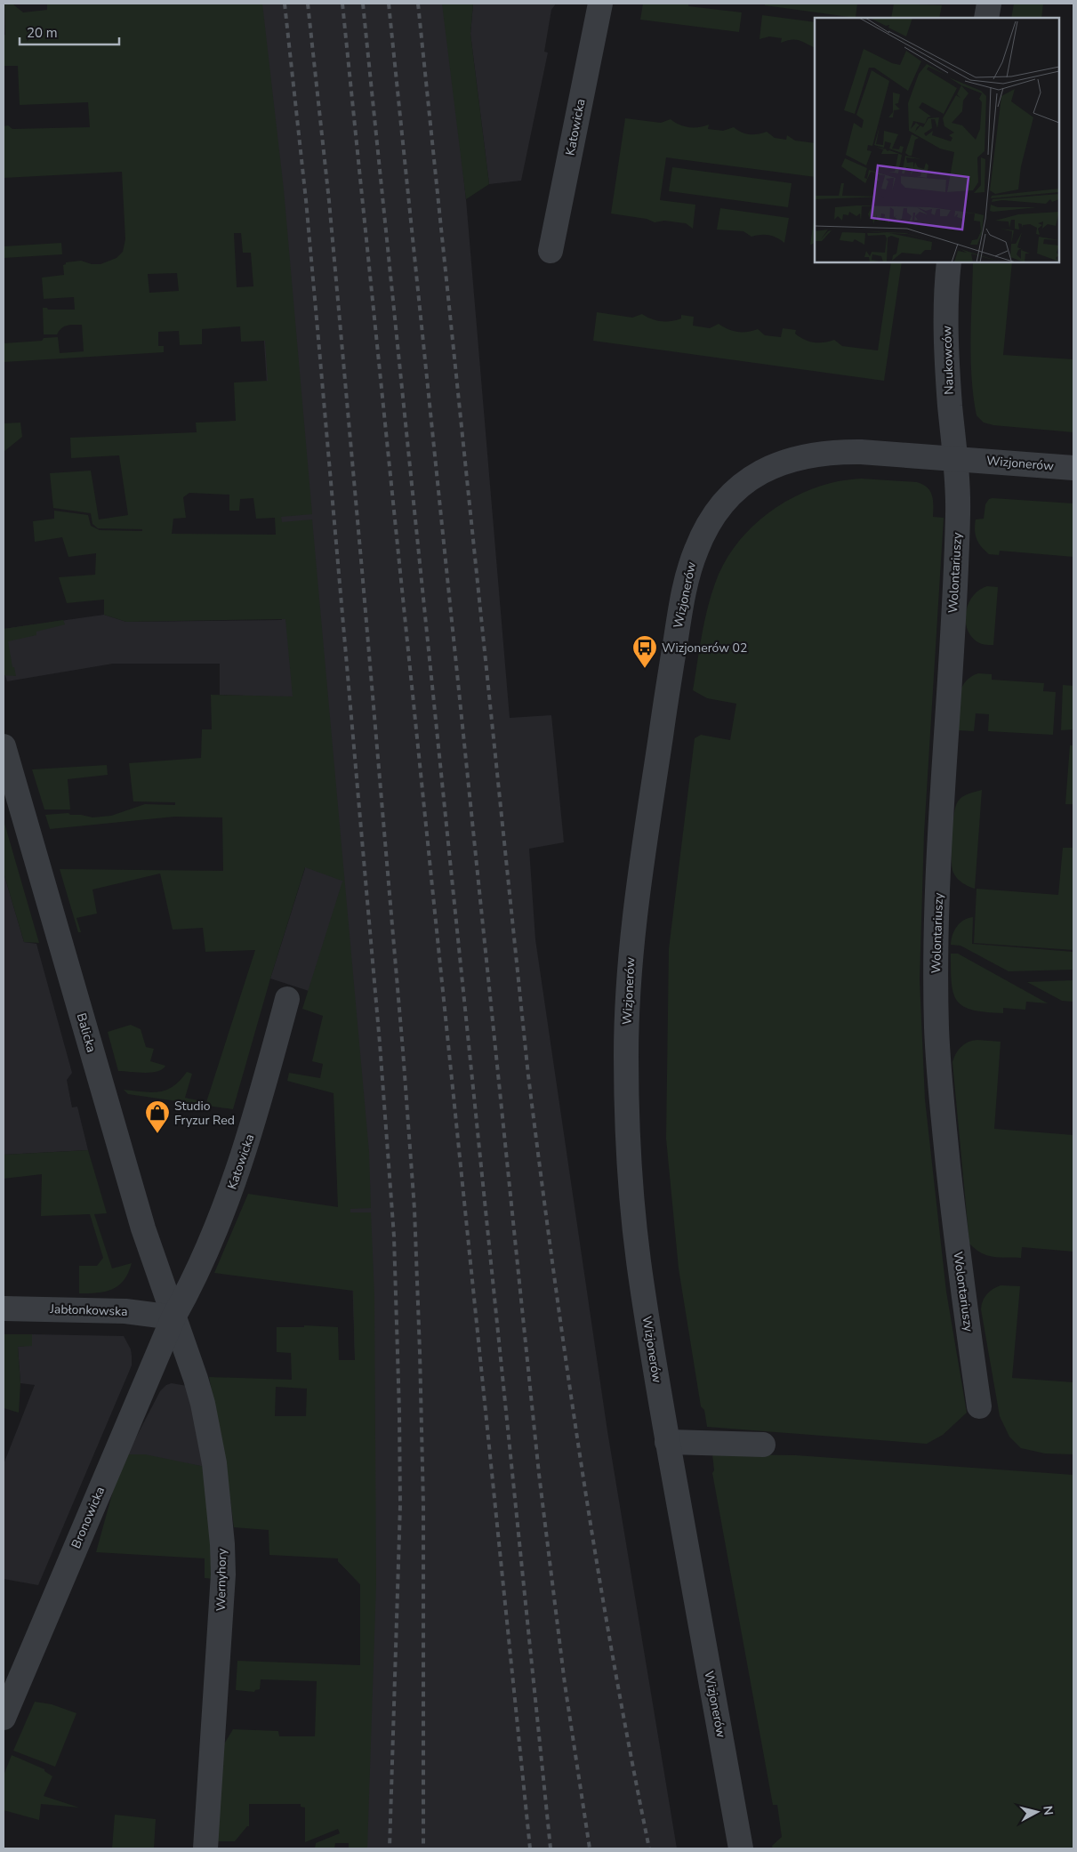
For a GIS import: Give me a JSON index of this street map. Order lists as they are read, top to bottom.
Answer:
{
  "streets": {
    "street": [
      "Katowicka",
      "Naukowców",
      "Wizjonerów",
      "Wolontariuszy",
      "Balicka",
      "Jabłonkowska",
      "Bronowicka",
      "Wernyhory"
    ]
  },
  "crossings": [
    ["Katowicka", "Balicka"],
    ["Katowicka", "Jabłonkowska"],
    ["Katowicka", "Bronowicka"],
    ["Katowicka", "Wernyhory"],
    ["Naukowców", "Wizjonerów"],
    ["Naukowców", "Wolontariuszy"],
    ["Wizjonerów", "Wolontariuszy"],
    ["Balicka", "Jabłonkowska"],
    ["Balicka", "Bronowicka"],
    ["Balicka", "Wernyhory"],
    ["Jabłonkowska", "Bronowicka"],
    ["Jabłonkowska", "Wernyhory"],
    ["Bronowicka", "Wernyhory"]
  ],
  "places": {
    "bus stop": ["Wizjonerów 02"],
    "shop": ["Studio Fryzur Red"]
  },
  "scale_bar": "20 m",
  "north": "right"
}
